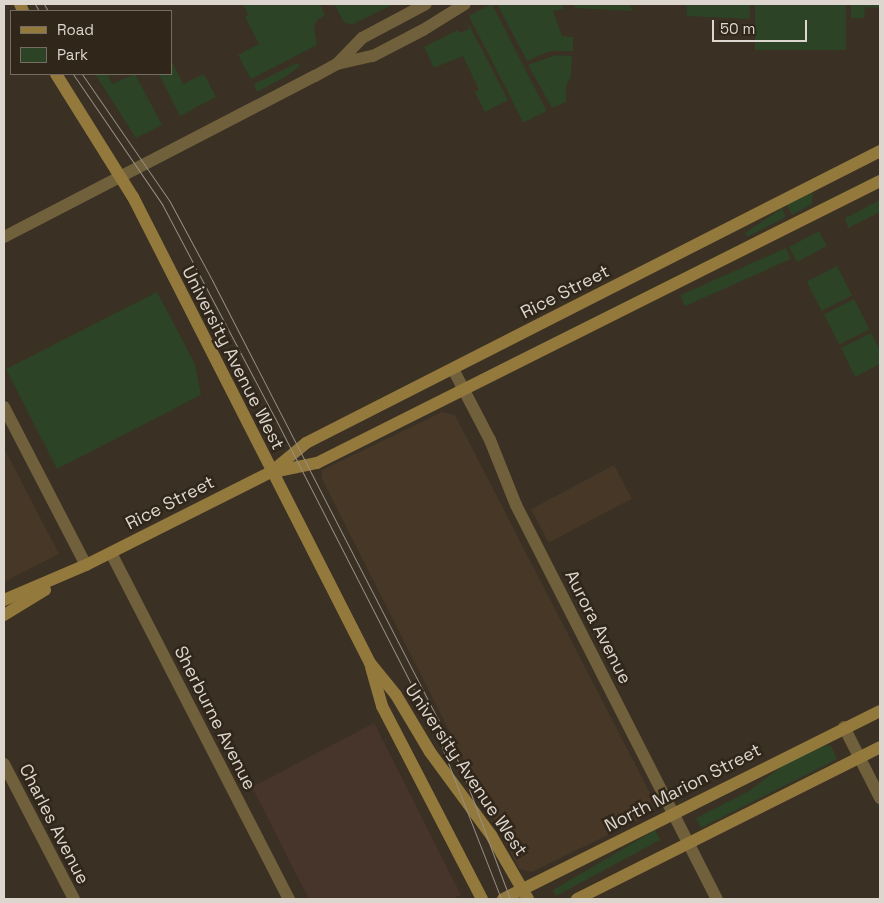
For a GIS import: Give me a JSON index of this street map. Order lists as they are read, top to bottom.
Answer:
{
  "streets": {
    "main road": ["Rice Street", "University Avenue West", "North Marion Street"],
    "street": ["Aurora Avenue", "Sherburne Avenue", "Charles Avenue"]
  },
  "crossings": [
    ["Rice Street", "University Avenue West"],
    ["Rice Street", "Aurora Avenue"],
    ["Rice Street", "Sherburne Avenue"],
    ["University Avenue West", "North Marion Street"],
    ["Aurora Avenue", "North Marion Street"]
  ],
  "legend": ["Road", "Park"],
  "scale_bar": "50 m"
}
